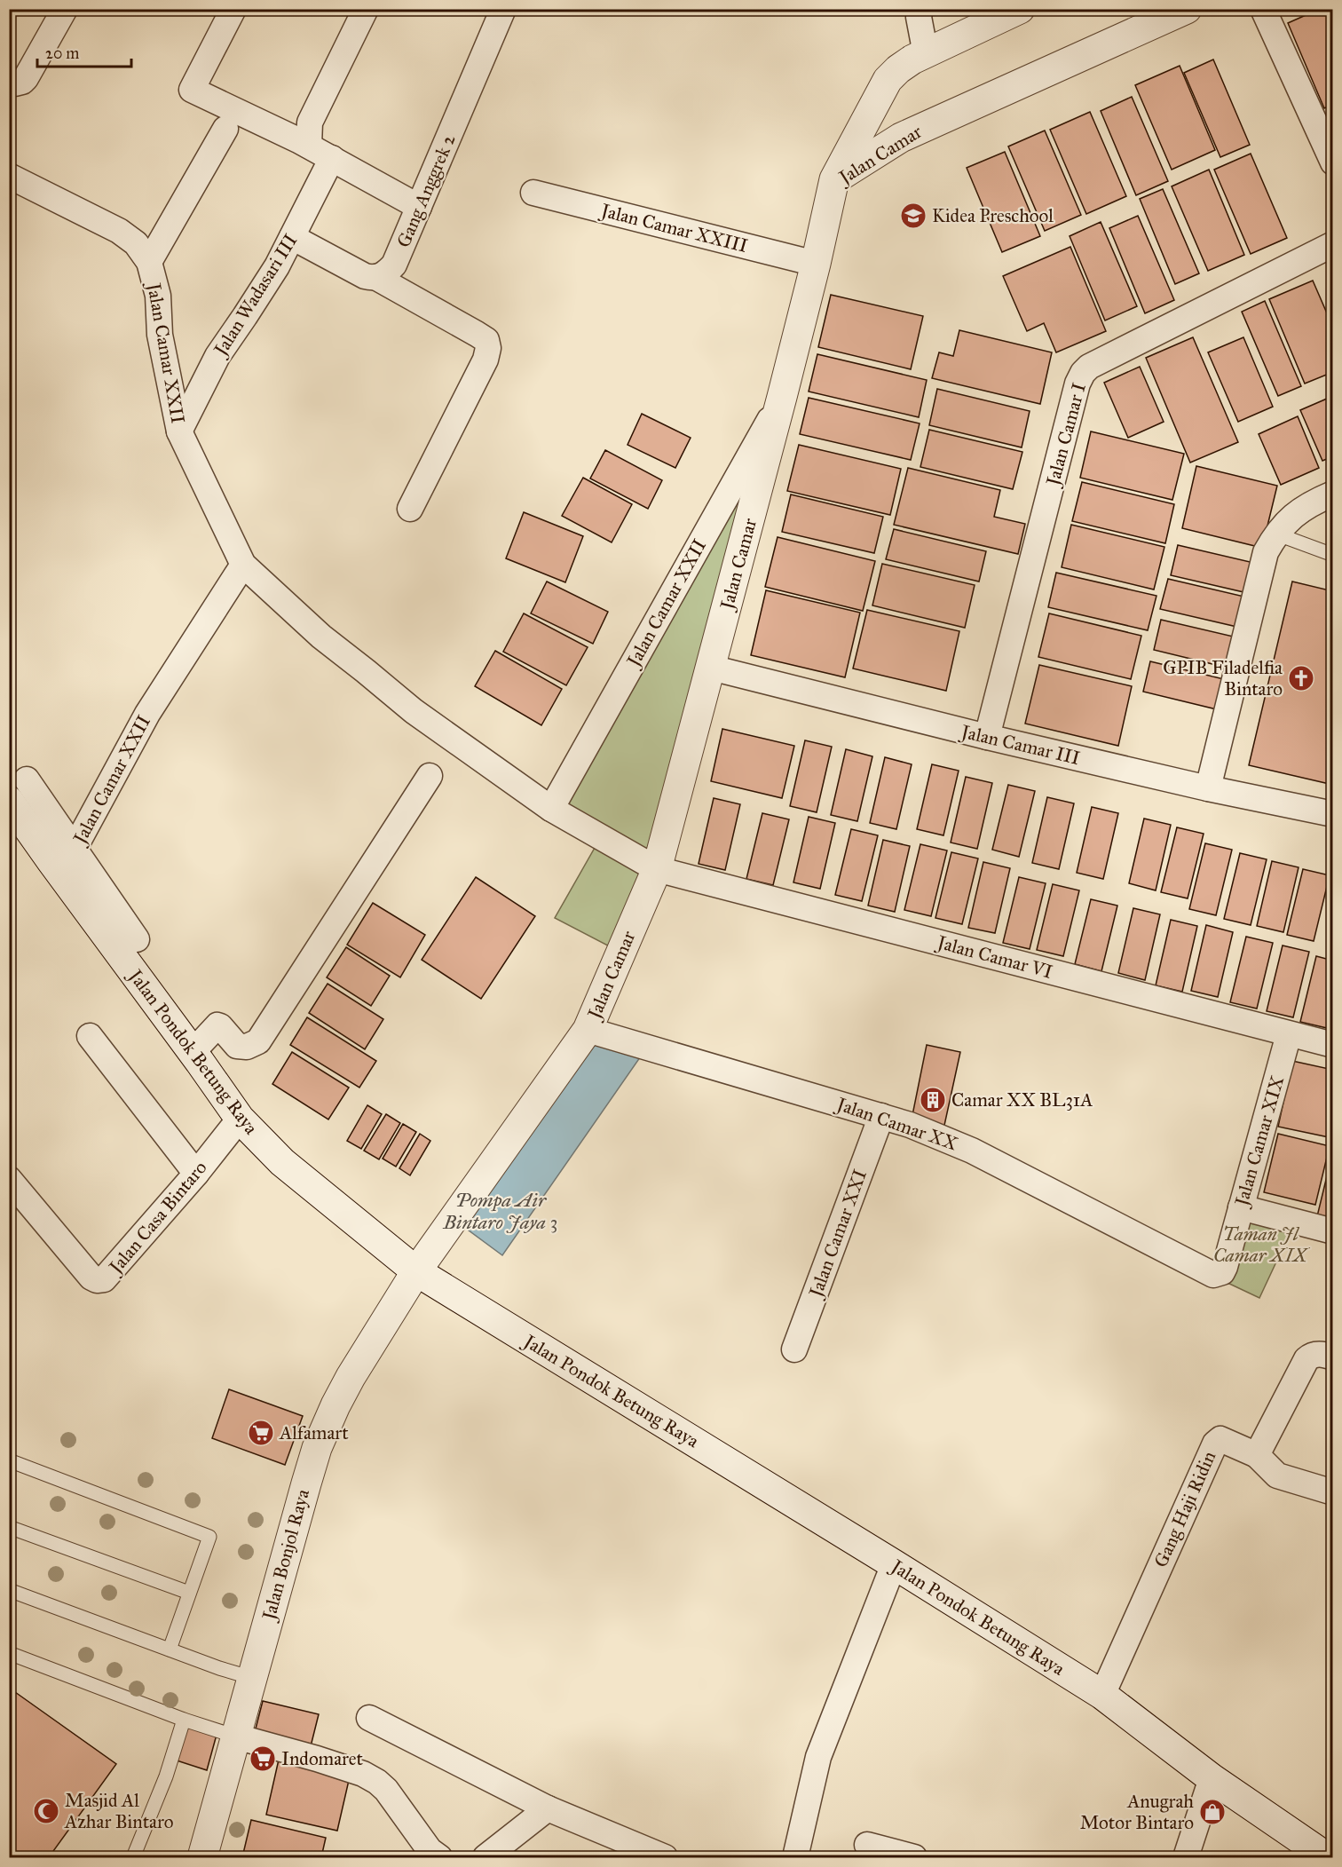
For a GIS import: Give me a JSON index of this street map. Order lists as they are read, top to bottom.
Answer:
{
  "streets": {
    "street": [
      "Jalan Camar",
      "Gang Anggrek 2",
      "Jalan Camar XXIII",
      "Jalan Wadasari III",
      "Jalan Camar XXII",
      "Jalan Camar I",
      "Jalan Camar III",
      "Jalan Camar VI",
      "Jalan Pondok Betung Raya",
      "Jalan Camar XX",
      "Jalan Camar XIX",
      "Jalan Casa Bintaro",
      "Jalan Camar XXI",
      "Gang Haji Ridin",
      "Jalan Bonjol Raya"
    ]
  },
  "crossings": [
    ["Jalan Camar", "Jalan Camar XXIII"],
    ["Jalan Camar", "Jalan Camar XXII"],
    ["Jalan Camar", "Jalan Camar III"],
    ["Jalan Camar", "Jalan Camar VI"],
    ["Jalan Camar", "Jalan Pondok Betung Raya"],
    ["Jalan Camar", "Jalan Camar XX"],
    ["Jalan Camar", "Jalan Bonjol Raya"],
    ["Jalan Wadasari III", "Jalan Camar XXII"],
    ["Jalan Camar XXII", "Jalan Camar VI"],
    ["Jalan Camar I", "Jalan Camar III"],
    ["Jalan Camar VI", "Jalan Camar XIX"],
    ["Jalan Pondok Betung Raya", "Jalan Casa Bintaro"],
    ["Jalan Pondok Betung Raya", "Gang Haji Ridin"],
    ["Jalan Pondok Betung Raya", "Jalan Bonjol Raya"],
    ["Jalan Camar XX", "Jalan Camar XIX"],
    ["Jalan Camar XX", "Jalan Camar XXI"]
  ],
  "water": ["Pompa Air Bintaro Jaya 3"],
  "parks": ["Taman Jl Camar XIX"],
  "places": {
    "school or university": ["Kidea Preschool"],
    "church": ["GPIB Filadelfia Bintaro"],
    "building": ["Camar XX BL31A"],
    "supermarket": ["Alfamart", "Indomaret"],
    "mosque": ["Masjid Al Azhar Bintaro"],
    "shop": ["Anugrah Motor Bintaro"]
  },
  "scale_bar": "20 m"
}
